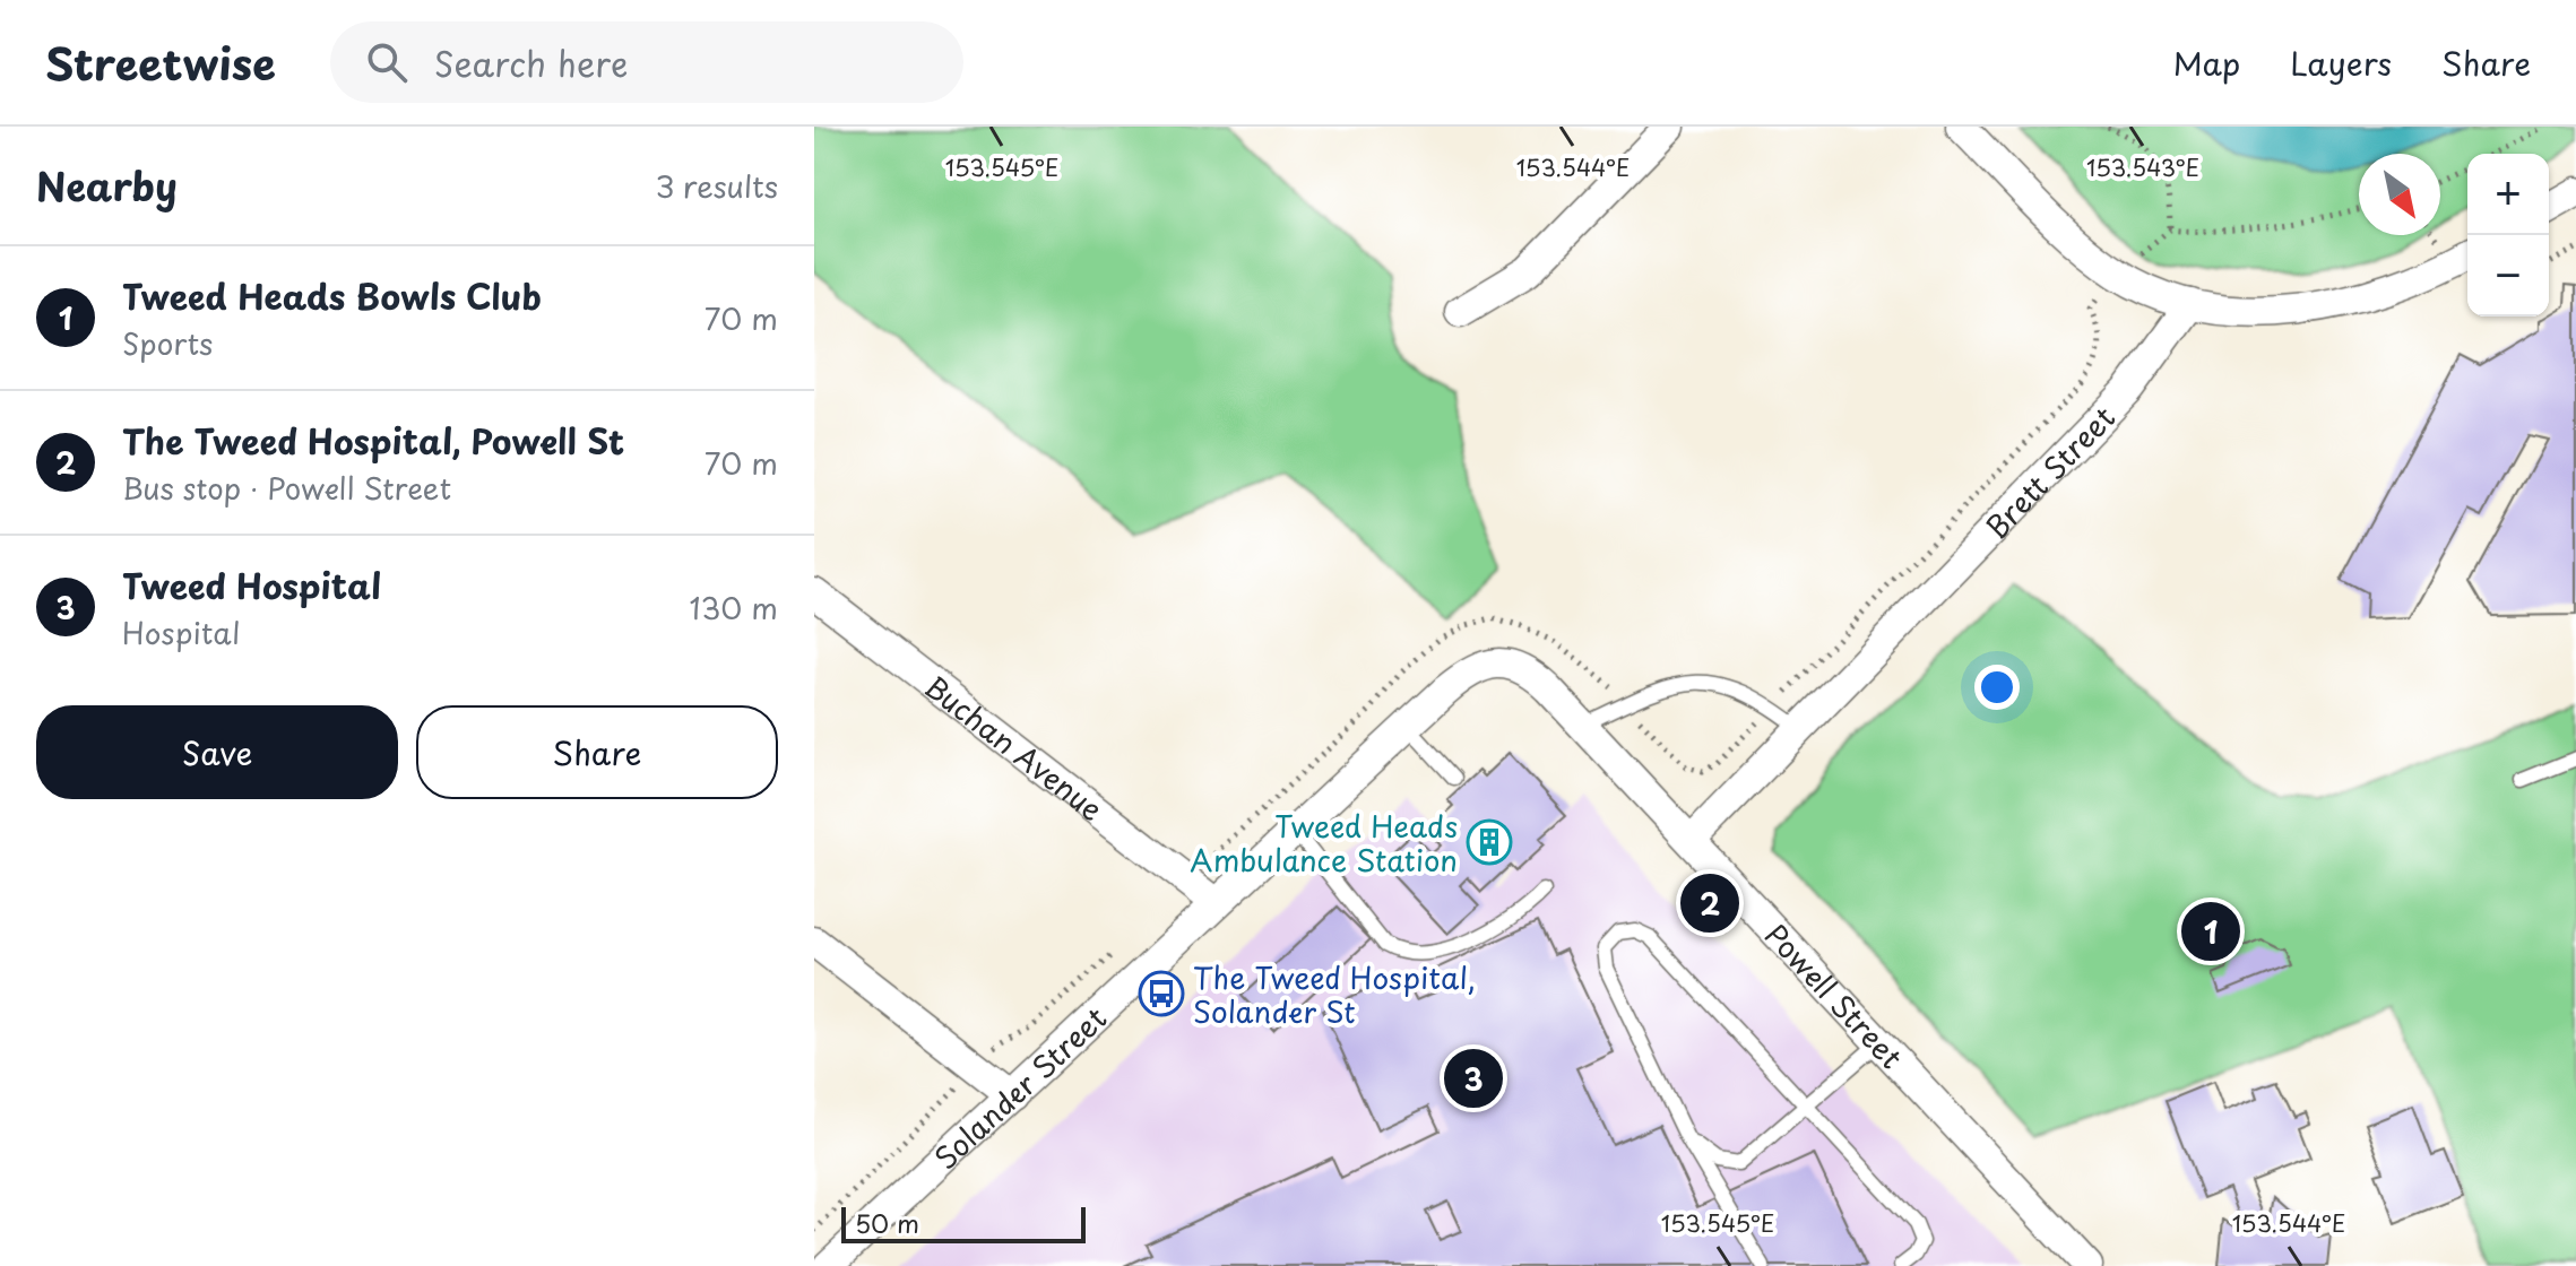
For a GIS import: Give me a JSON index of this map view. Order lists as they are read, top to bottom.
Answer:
{
  "streets": {
    "street": [
      "Brett Street",
      "Buchan Avenue",
      "Powell Street",
      "Solander Street"
    ]
  },
  "crossings": [
    ["Brett Street", "Powell Street"],
    ["Buchan Avenue", "Solander Street"],
    ["Powell Street", "Solander Street"]
  ],
  "places": {
    "building": ["Tweed Heads Ambulance Station"],
    "bus stop": ["The Tweed Hospital, Solander St"]
  },
  "scale_bar": "50 m",
  "north": "bottom right",
  "page": {
    "header": "Streetwise",
    "search": "Search here",
    "nav": ["Map", "Layers", "Share"],
    "heading": ["Nearby", "3 results"],
    "map_buttons": ["+", "−"],
    "list": [
      {
        "mark": "1",
        "name": "Tweed Heads Bowls Club",
        "note": "Sports",
        "value": "70 m"
      },
      {
        "mark": "2",
        "name": "The Tweed Hospital, Powell St",
        "note": "Bus stop · Powell Street",
        "value": "70 m"
      },
      {
        "mark": "3",
        "name": "Tweed Hospital",
        "note": "Hospital",
        "value": "130 m"
      }
    ],
    "buttons": ["Save", "Share"],
    "pins": ["2", "1", "3"],
    "scale": "50 m"
  },
  "coordinates": ["153.545°E", "153.544°E", "153.543°E"]
}
